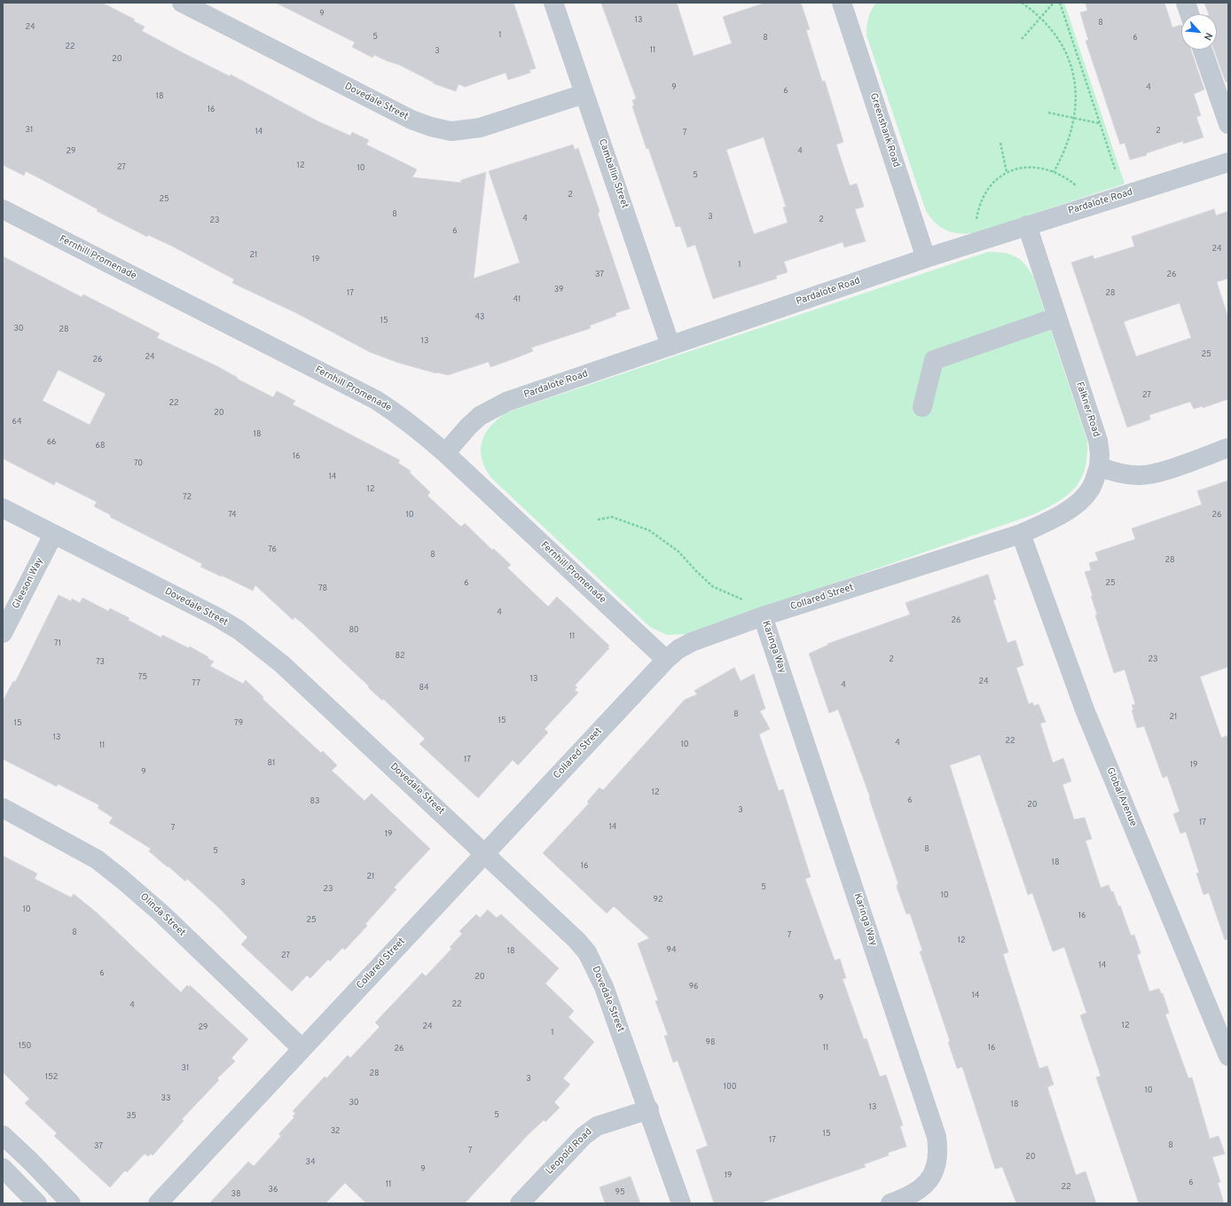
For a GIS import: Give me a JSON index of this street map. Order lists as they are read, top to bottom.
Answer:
{
  "streets": {
    "street": [
      "Dovedale Street",
      "Greenshank Road",
      "Camballin Street",
      "Pardalote Road",
      "Fernhill Promenade",
      "Falkner Road",
      "Gleeson Way",
      "Collared Street",
      "Karinga Way",
      "Global Avenue",
      "Olinda Street",
      "Leopold Road"
    ]
  },
  "crossings": [
    ["Dovedale Street", "Camballin Street"],
    ["Dovedale Street", "Gleeson Way"],
    ["Dovedale Street", "Collared Street"],
    ["Dovedale Street", "Leopold Road"],
    ["Greenshank Road", "Pardalote Road"],
    ["Camballin Street", "Pardalote Road"],
    ["Pardalote Road", "Fernhill Promenade"],
    ["Pardalote Road", "Falkner Road"],
    ["Fernhill Promenade", "Collared Street"],
    ["Falkner Road", "Collared Street"],
    ["Collared Street", "Karinga Way"],
    ["Collared Street", "Global Avenue"],
    ["Collared Street", "Olinda Street"]
  ],
  "house_numbers": [
    "9",
    "13",
    "8",
    "24",
    "1",
    "5",
    "8",
    "6",
    "22",
    "11",
    "3",
    "20",
    "9",
    "4",
    "6",
    "18",
    "16",
    "31",
    "2",
    "14",
    "7",
    "29",
    "4",
    "12",
    "27",
    "10",
    "5",
    "2",
    "25",
    "8",
    "3",
    "4",
    "2",
    "23",
    "6",
    "24",
    "21",
    "19",
    "1",
    "37",
    "26",
    "39",
    "17",
    "28",
    "41",
    "43",
    "15",
    "30",
    "28",
    "13",
    "25",
    "24",
    "26",
    "27",
    "22",
    "20",
    "64",
    "18",
    "66",
    "68",
    "16",
    "70",
    "14",
    "12",
    "72",
    "74",
    "10",
    "26",
    "76",
    "8",
    "28",
    "6",
    "25",
    "78",
    "4",
    "26",
    "80",
    "11",
    "71",
    "82",
    "2",
    "23",
    "73",
    "75",
    "13",
    "24",
    "77",
    "4",
    "84",
    "8",
    "21",
    "15",
    "15",
    "79",
    "13",
    "22",
    "4",
    "10",
    "11",
    "17",
    "81",
    "19",
    "9",
    "12",
    "6",
    "83",
    "20",
    "3",
    "17",
    "14",
    "7",
    "19",
    "8",
    "5",
    "18",
    "16",
    "21",
    "3",
    "5",
    "23",
    "10",
    "92",
    "10",
    "16",
    "25",
    "8",
    "7",
    "12",
    "94",
    "18",
    "27",
    "14",
    "6",
    "20",
    "96",
    "14",
    "9",
    "22",
    "4",
    "12",
    "24",
    "29",
    "1",
    "98",
    "150",
    "11",
    "16",
    "26",
    "31",
    "28",
    "152",
    "3",
    "100",
    "10",
    "33",
    "30",
    "18",
    "13",
    "5",
    "35",
    "32",
    "15",
    "17",
    "8",
    "37",
    "7",
    "20",
    "34",
    "9",
    "19",
    "6",
    "11",
    "22",
    "36",
    "95",
    "38"
  ],
  "north": "bottom right"
}
